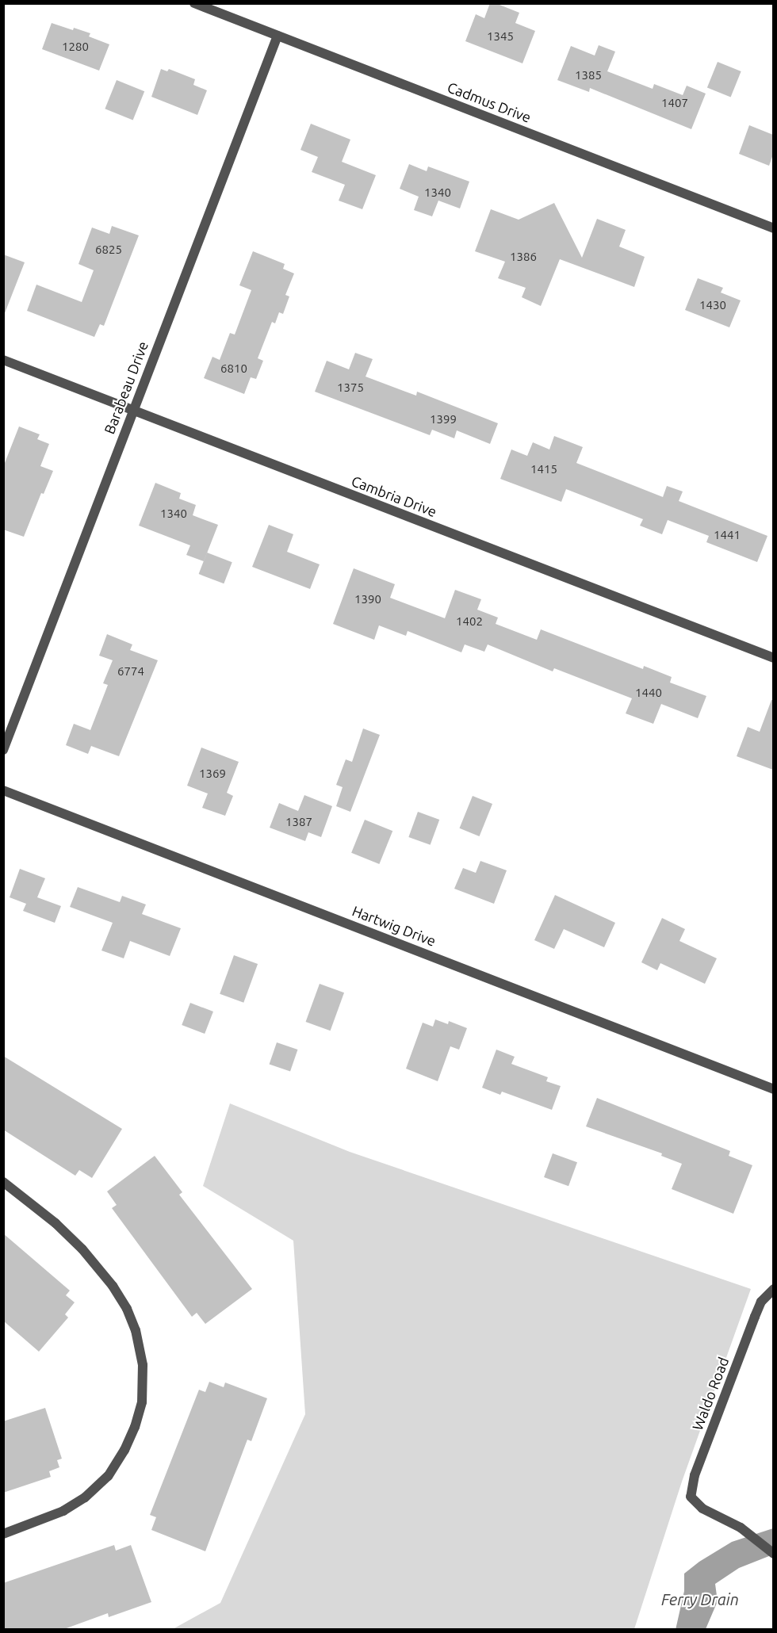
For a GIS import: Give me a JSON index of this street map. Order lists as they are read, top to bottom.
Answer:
{
  "streets": {
    "street": [
      "Cadmus Drive",
      "Barabeau Drive",
      "Cambria Drive",
      "Hartwig Drive",
      "Waldo Road"
    ]
  },
  "crossings": [
    ["Cadmus Drive", "Barabeau Drive"],
    ["Barabeau Drive", "Cambria Drive"]
  ],
  "water": ["Ferry Drain"],
  "house_numbers": [
    "1345",
    "1280",
    "1385",
    "1407",
    "1340",
    "6825",
    "1386",
    "1430",
    "6810",
    "1375",
    "1399",
    "1415",
    "1340",
    "1441",
    "1390",
    "1402",
    "6774",
    "1440",
    "1369",
    "1387"
  ]
}
